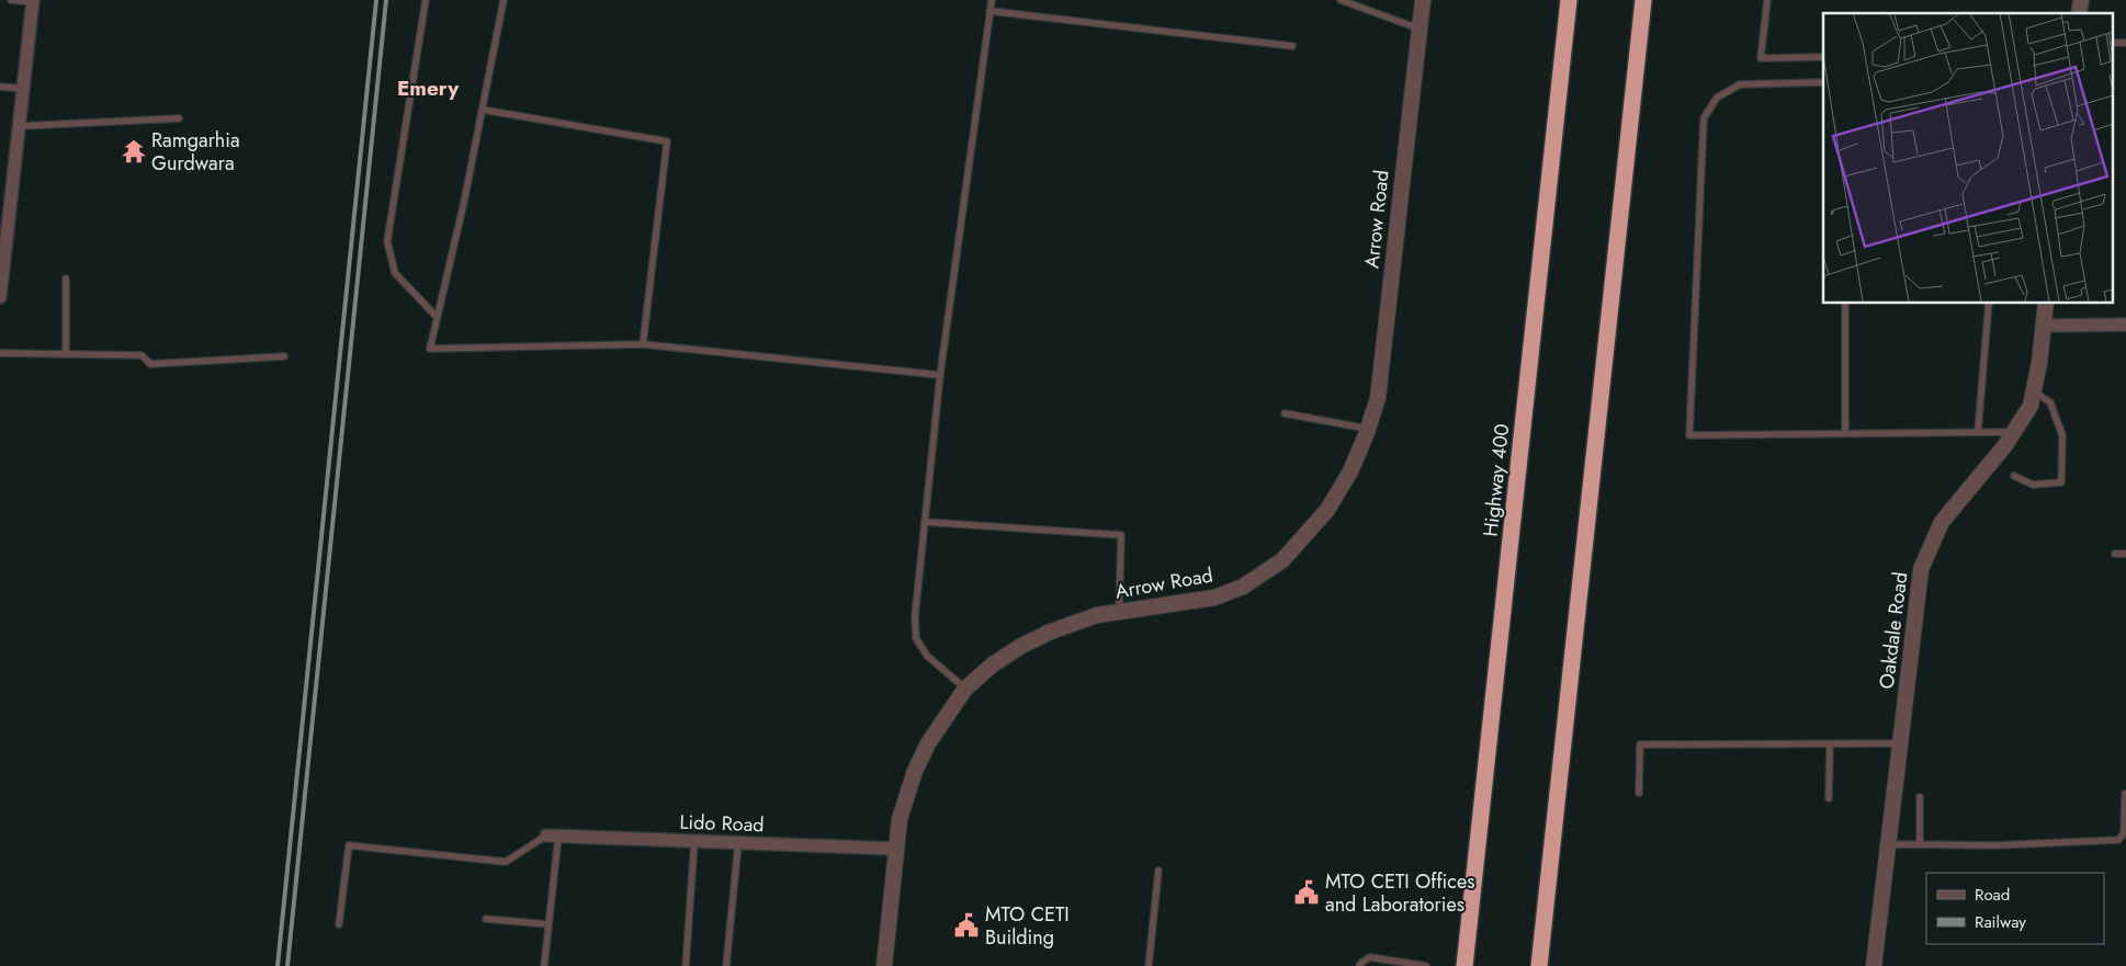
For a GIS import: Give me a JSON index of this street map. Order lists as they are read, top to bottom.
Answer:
{
  "streets": {
    "highway": ["Highway 400"],
    "street": ["Arrow Road", "Oakdale Road", "Lido Road"]
  },
  "crossings": [
    ["Arrow Road", "Lido Road"]
  ],
  "districts": ["Emery"],
  "places": {
    "temple": ["Ramgarhia Gurdwara"],
    "public building": ["MTO CETI Offices and Laboratories", "MTO CETI Building"]
  },
  "legend": ["Road", "Railway"]
}
